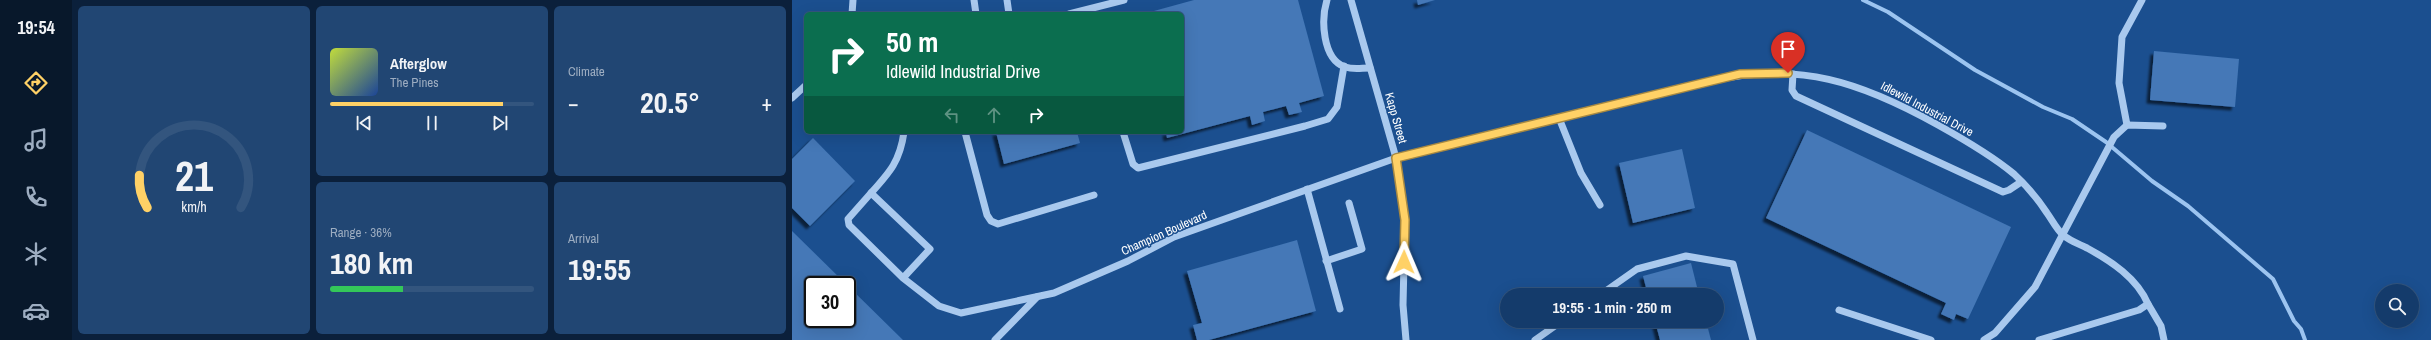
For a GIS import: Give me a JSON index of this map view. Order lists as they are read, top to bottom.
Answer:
{
  "streets": {
    "street": ["Idlewild Industrial Drive", "Kapp Street", "Champion Boulevard"]
  },
  "crossings": [
    ["Idlewild Industrial Drive", "Kapp Street"],
    ["Idlewild Industrial Drive", "Champion Boulevard"],
    ["Kapp Street", "Champion Boulevard"]
  ],
  "page": {
    "tabs": "19:54",
    "tile": [
      "Climate",
      ["Range · 36%", "180 km"],
      ["Arrival", "19:55"]
    ],
    "turn": ["50 m", "Idlewild Industrial Drive"],
    "song": ["Afterglow", "The Pines"],
    "heat": ["−", "20.5°", "+"],
    "limit": "30",
    "trip": "19:55 · 1 min · 250 m",
    "gauge": ["21", "km/h"]
  }
}
